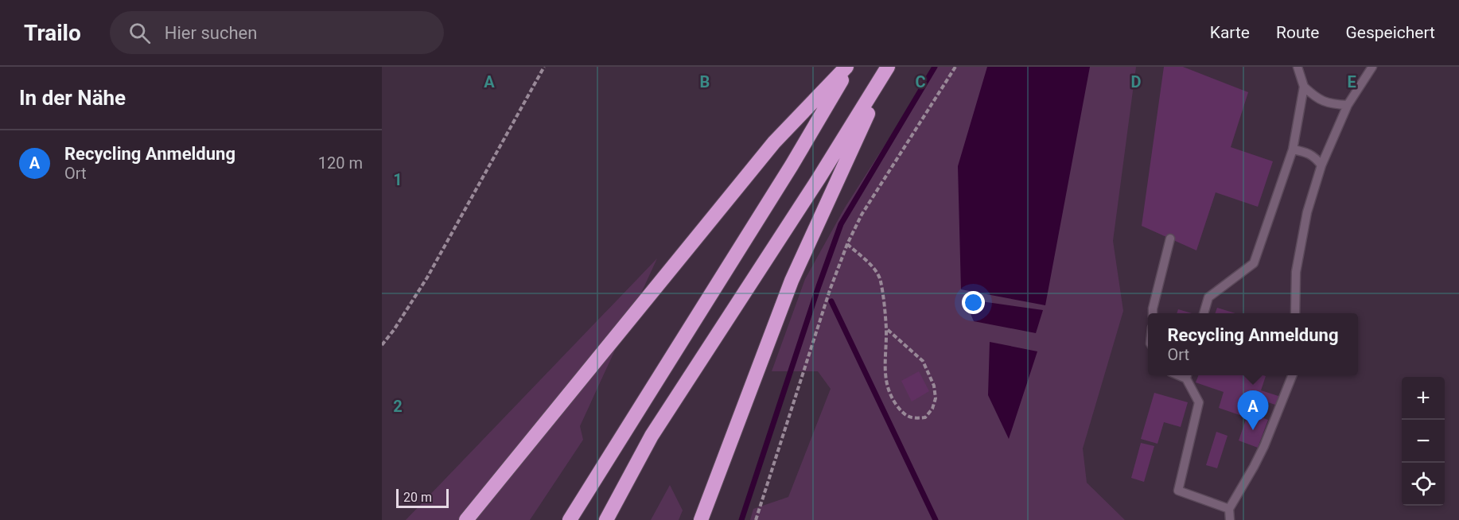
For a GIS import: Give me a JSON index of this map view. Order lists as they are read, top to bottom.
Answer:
{
  "scale_bar": "20 m",
  "page": {
    "header": "Trailo",
    "search": "Hier suchen",
    "nav": ["Karte", "Route", "Gespeichert"],
    "heading": "In der Nähe",
    "list": [
      {
        "mark": "A",
        "name": "Recycling Anmeldung",
        "note": "Ort",
        "value": "120 m"
      }
    ],
    "popup": ["Recycling Anmeldung", "Ort"],
    "map_buttons": ["+", "−"],
    "pins": "A",
    "scale": "20 m"
  },
  "grid": {
    "columns": [
      "A",
      "B",
      "C",
      "D",
      "E"
    ],
    "rows": ["1", "2"]
  }
}
